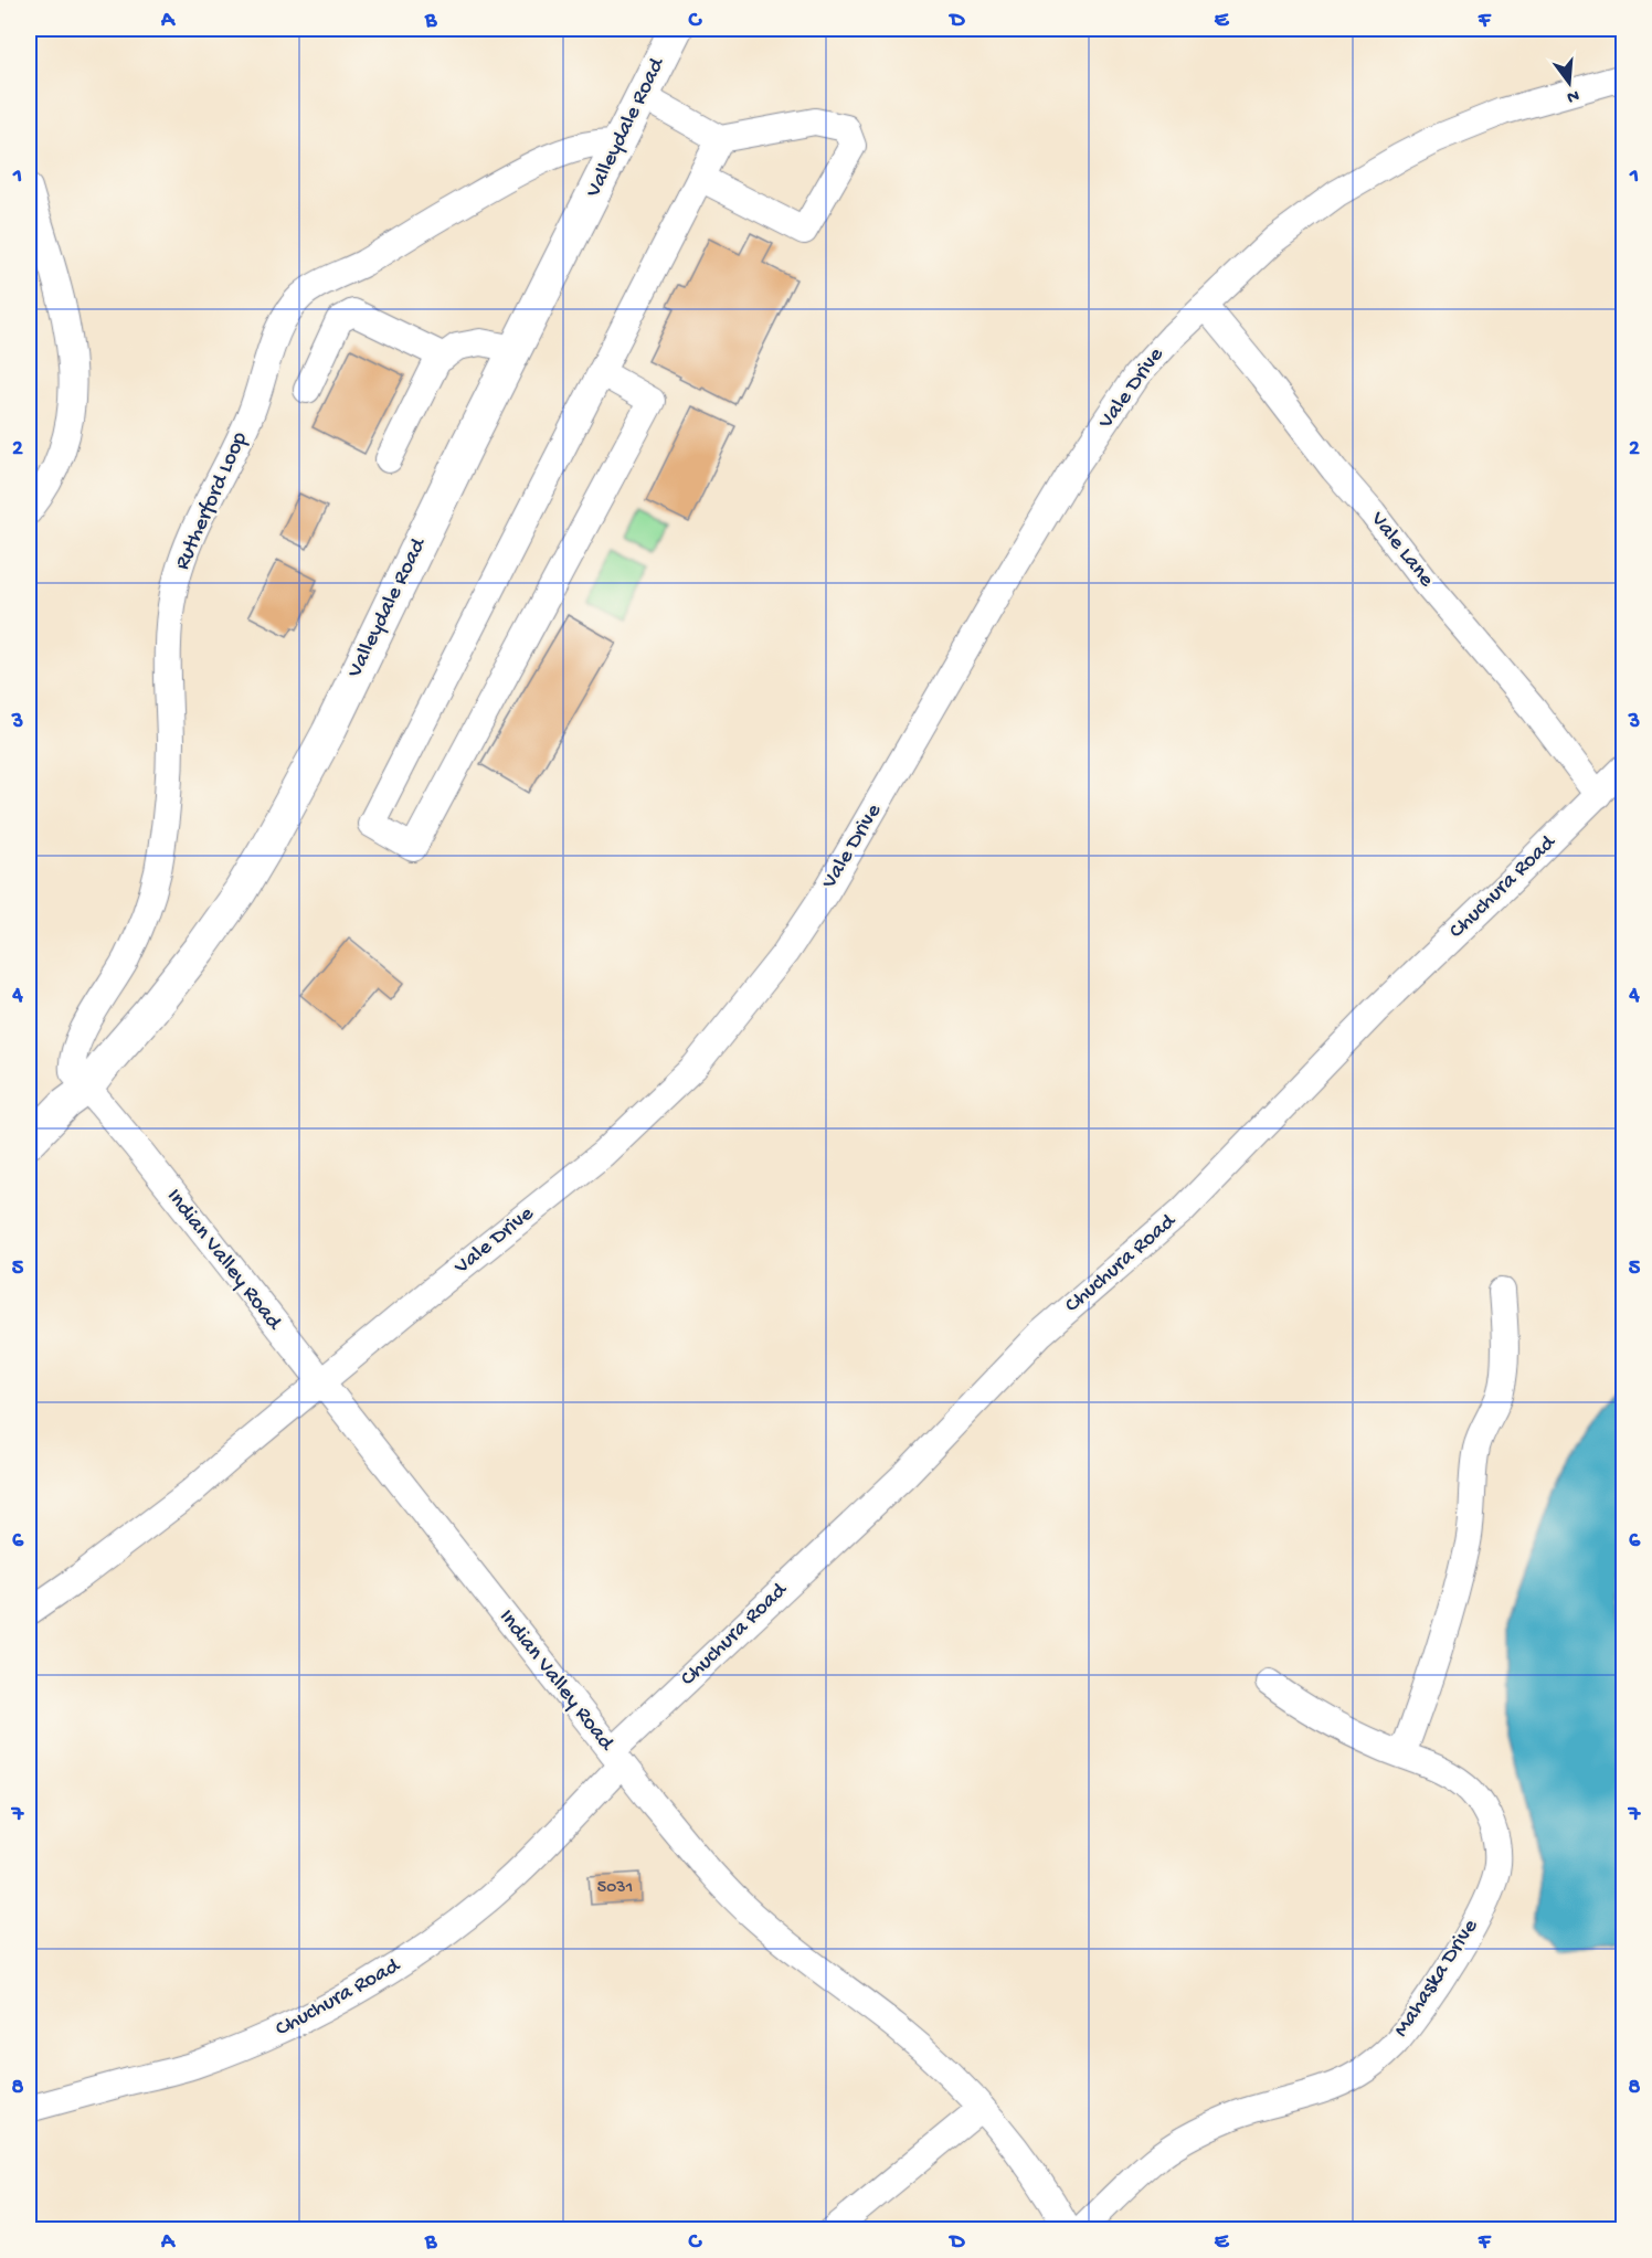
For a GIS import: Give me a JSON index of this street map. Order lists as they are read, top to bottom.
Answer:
{
  "streets": {
    "main road": ["Valleydale Road"],
    "street": [
      "Vale Drive",
      "Rutherford Loop",
      "Vale Lane",
      "Chuchura Road",
      "Indian Valley Road",
      "Mahaska Drive"
    ]
  },
  "crossings": [
    ["Valleydale Road", "Rutherford Loop"],
    ["Valleydale Road", "Indian Valley Road"],
    ["Vale Drive", "Vale Lane"],
    ["Vale Drive", "Indian Valley Road"],
    ["Rutherford Loop", "Indian Valley Road"],
    ["Vale Lane", "Chuchura Road"],
    ["Chuchura Road", "Indian Valley Road"]
  ],
  "house_numbers": ["5031"],
  "north": "bottom",
  "grid": {
    "columns": [
      "A",
      "B",
      "C",
      "D",
      "E",
      "F"
    ],
    "rows": [
      "1",
      "2",
      "3",
      "4",
      "5",
      "6",
      "7",
      "8"
    ]
  }
}
